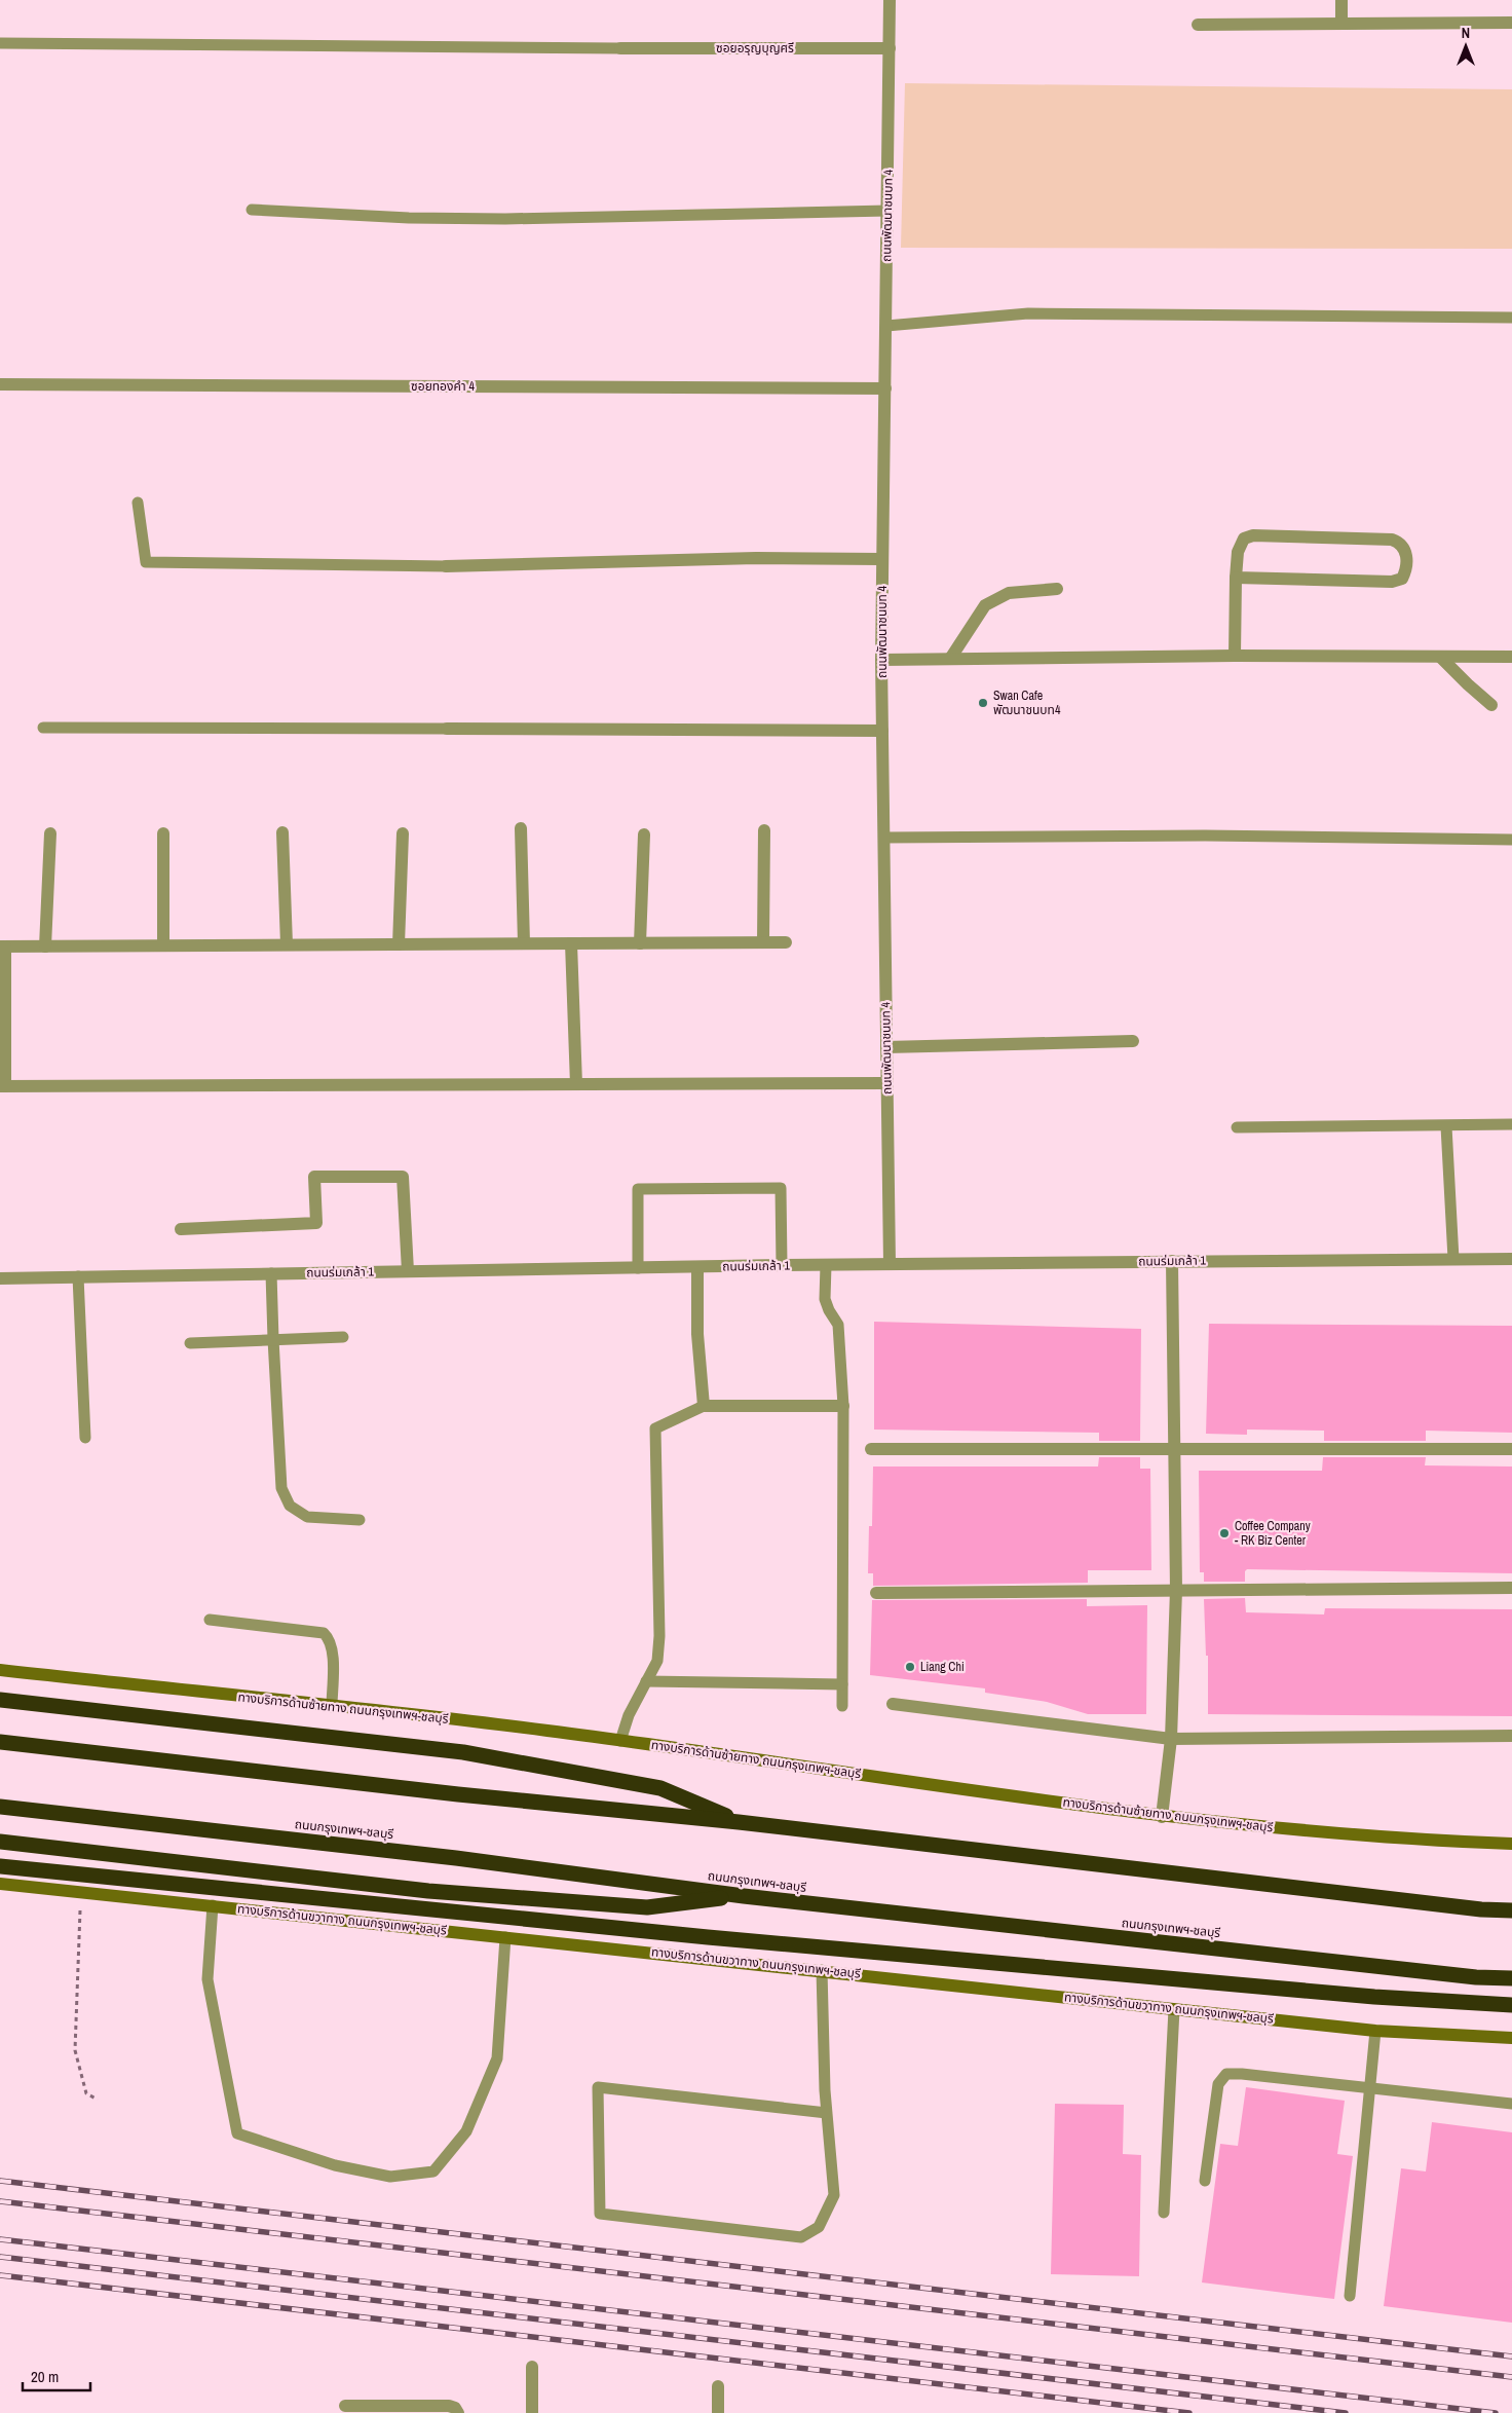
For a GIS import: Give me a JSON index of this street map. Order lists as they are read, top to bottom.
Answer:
{
  "streets": {
    "highway": ["ถนนกรุงเทพฯ-ชลบุรี"],
    "main road": ["ทางบริการด้านซ้ายทาง ถนนกรุงเทพฯ-ชลบุรี", "ทางบริการด้านขวาทาง ถนนกรุงเทพฯ-ชลบุรี"],
    "street": [
      "ซอยอรุญบุญศรี",
      "ถนนพัฒนาชนบท 4",
      "ซอยทองคำ 4",
      "ถนนร่มเกล้า 1"
    ]
  },
  "crossings": [
    ["ซอยอรุญบุญศรี", "ถนนพัฒนาชนบท 4"],
    ["ถนนพัฒนาชนบท 4", "ซอยทองคำ 4"],
    ["ถนนพัฒนาชนบท 4", "ถนนร่มเกล้า 1"]
  ],
  "places": ["Swan Cafe พัฒนาชนบท4", "Coffee Company - RK Biz Center", "Liang Chi"],
  "scale_bar": "20 m",
  "north": "top"
}
